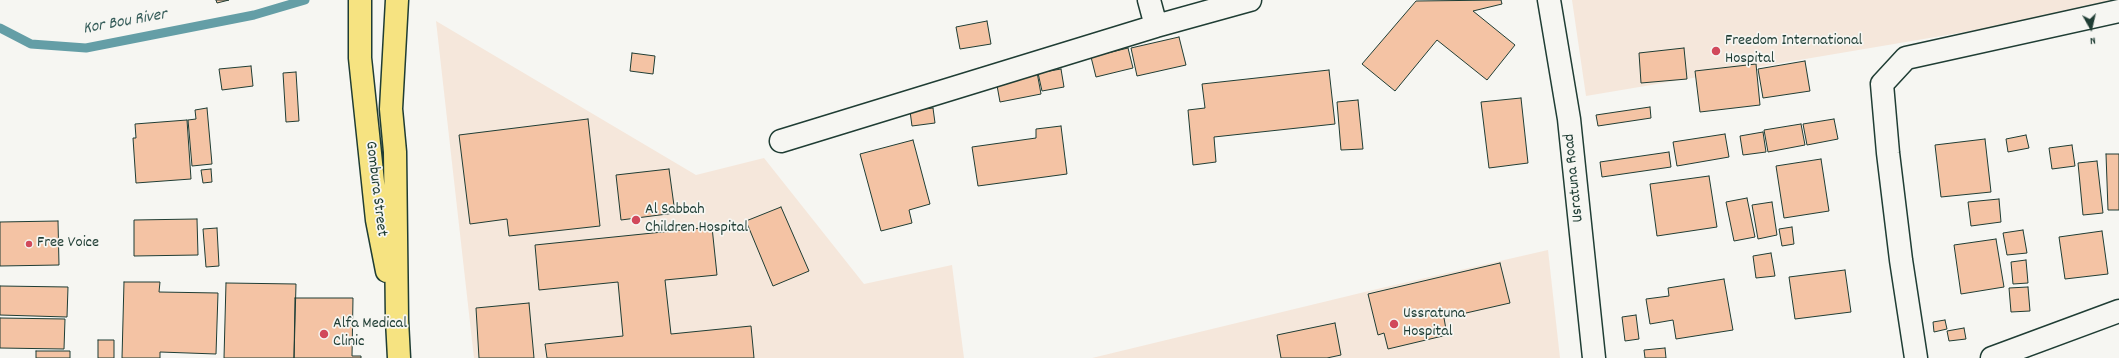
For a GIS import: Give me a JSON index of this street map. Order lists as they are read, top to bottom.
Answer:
{
  "streets": {
    "main road": ["Gombura Street"],
    "street": ["Usratuna Road"]
  },
  "water": ["Kor Bou River"],
  "places": [
    "Freedom International Hospital",
    "Al Sabbah Children Hospital",
    "Free Voice",
    "Ussratuna Hospital",
    "Alfa Medical Clinic"
  ],
  "north": "bottom"
}
